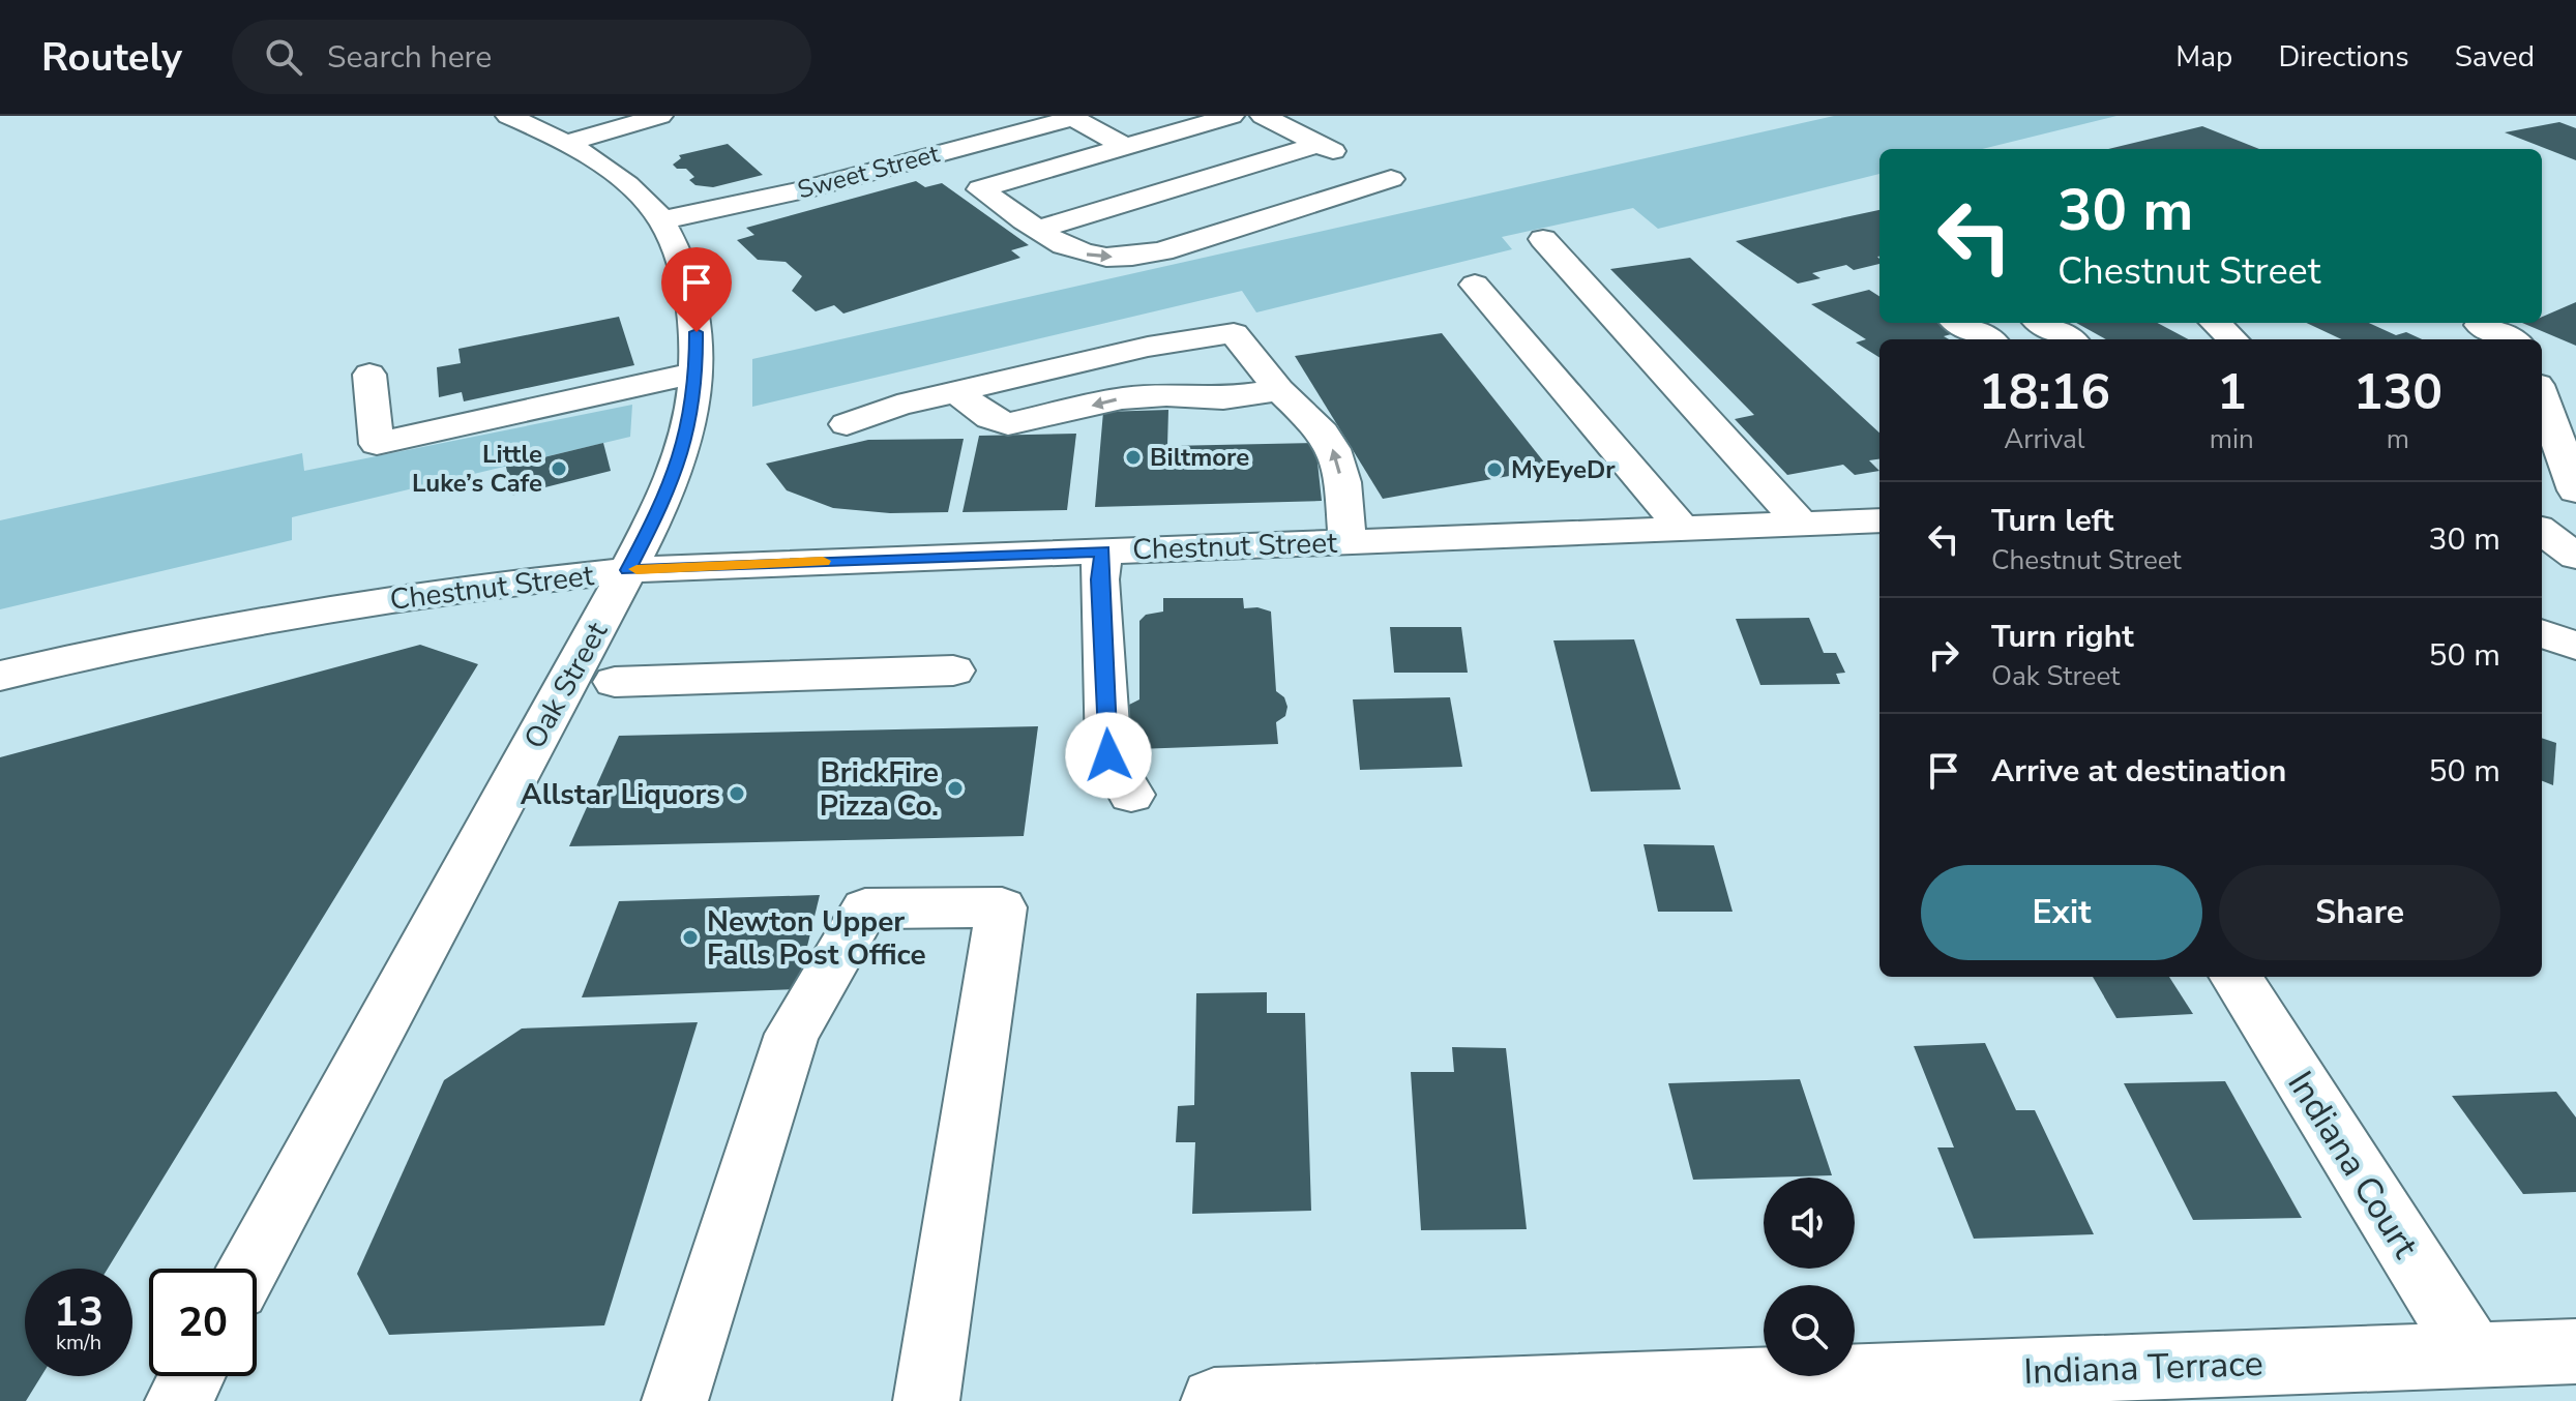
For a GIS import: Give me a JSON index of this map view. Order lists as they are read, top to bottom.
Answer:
{
  "streets": {
    "street": [
      "Sweet Street",
      "Chestnut Street",
      "Oak Street",
      "Indiana Court",
      "Indiana Terrace"
    ]
  },
  "crossings": [
    ["Sweet Street", "Oak Street"],
    ["Chestnut Street", "Oak Street"],
    ["Indiana Court", "Indiana Terrace"]
  ],
  "places": [
    "Biltmore",
    "Little Luke’s Cafe",
    "MyEyeDr",
    "BrickFire Pizza Co.",
    "Allstar Liquors",
    "Newton Upper Falls Post Office"
  ],
  "page": {
    "header": "Routely",
    "search": "Search here",
    "nav": ["Map", "Directions", "Saved"],
    "turn": ["30 m", "Chestnut Street"],
    "eta": [
      "18:16",
      "Arrival",
      "1",
      "min",
      "130",
      "m"
    ],
    "list": [
      {
        "name": "Turn left",
        "note": "Chestnut Street",
        "value": "30 m"
      },
      {
        "name": "Turn right",
        "note": "Oak Street",
        "value": "50 m"
      },
      {
        "name": "Arrive at destination",
        "value": "50 m"
      }
    ],
    "buttons": ["Exit", "Share"],
    "speed": "13 km/h",
    "limit": "20"
  }
}
